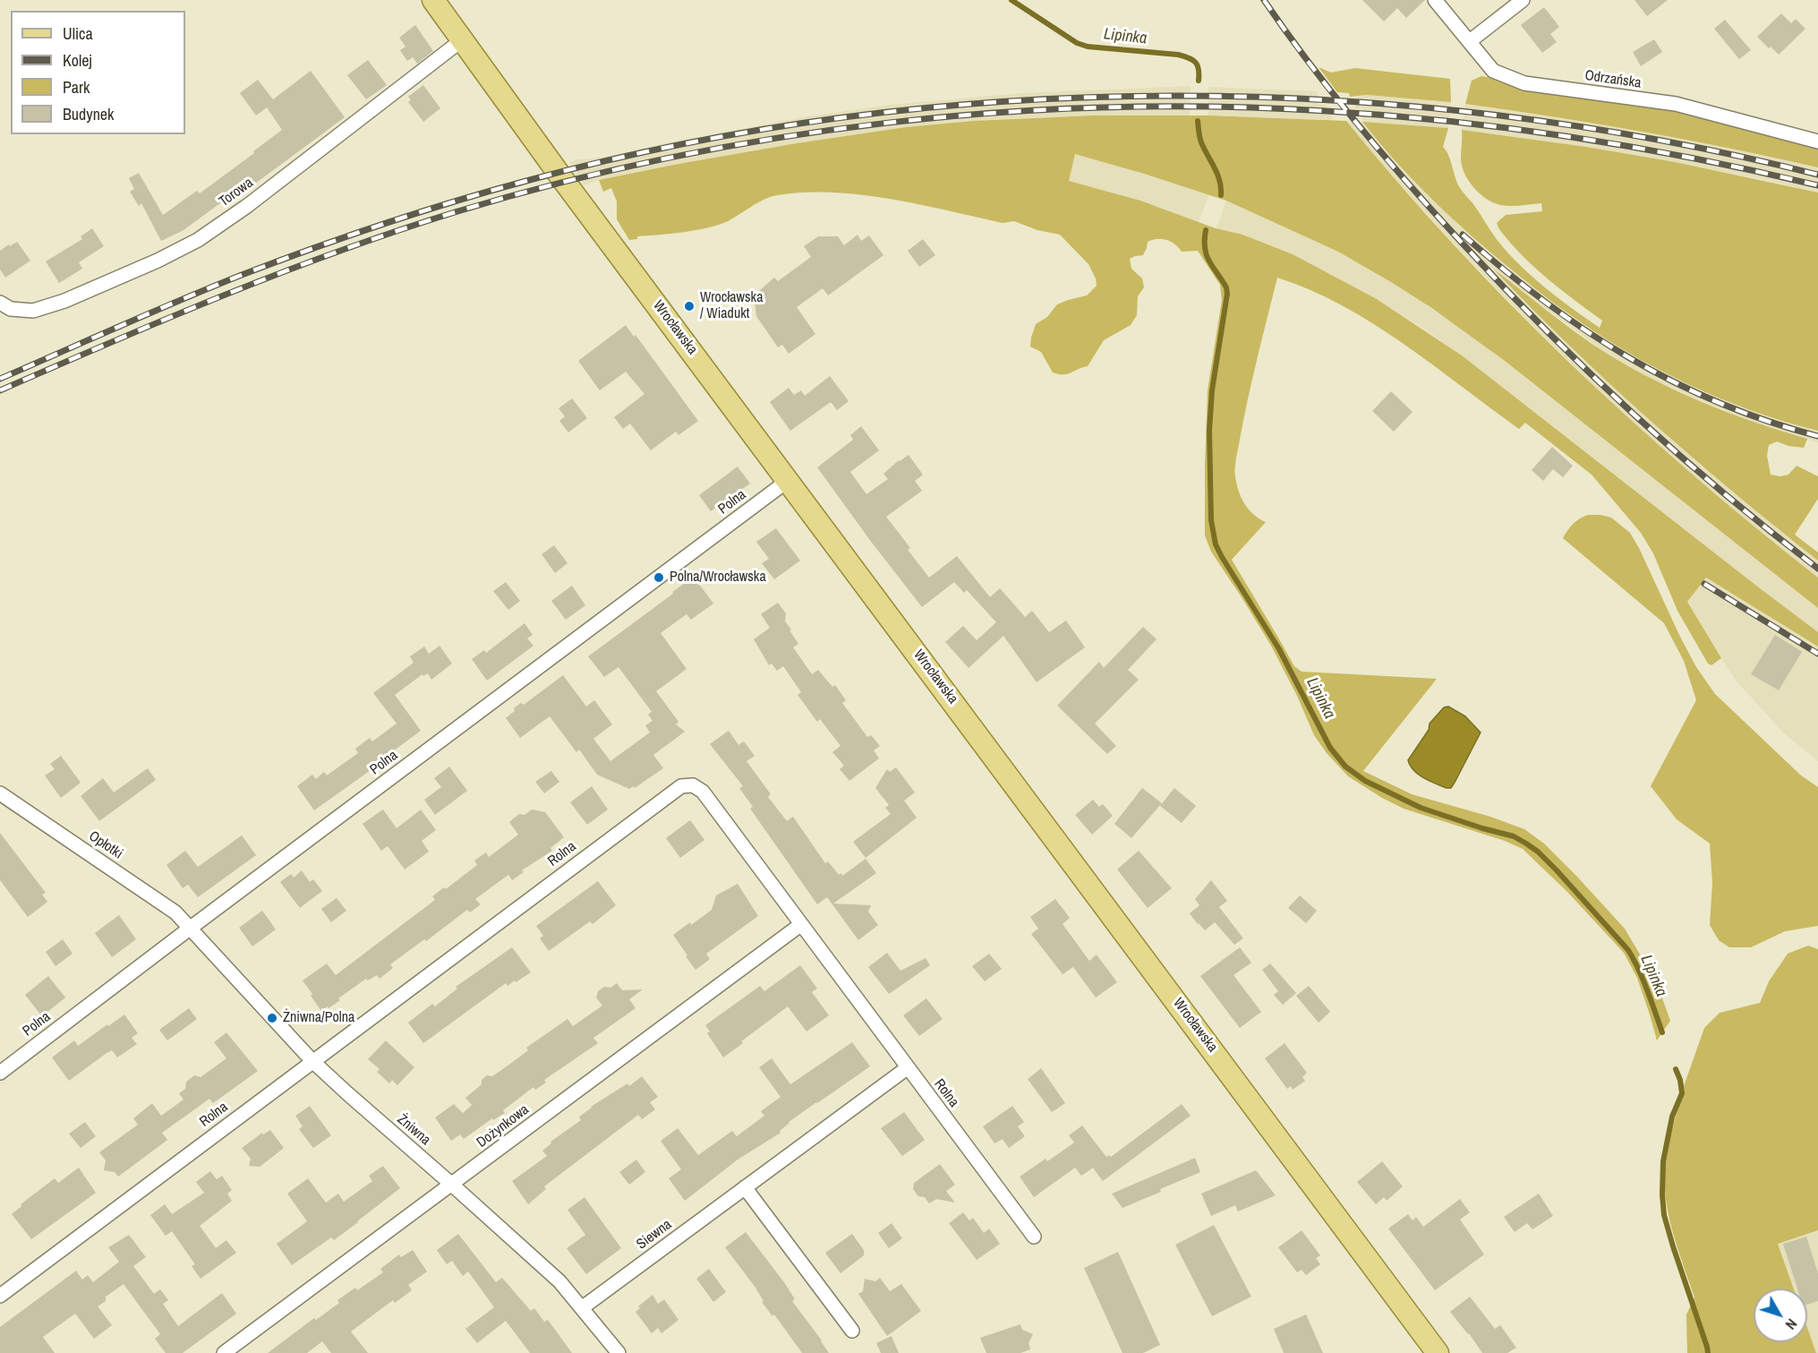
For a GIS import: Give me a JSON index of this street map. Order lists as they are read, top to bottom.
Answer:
{
  "streets": {
    "main road": ["Wrocławska"],
    "street": [
      "Odrzańska",
      "Torowa",
      "Polna",
      "Opłotki",
      "Rolna",
      "Dożynkowa",
      "Żniwna",
      "Siewna"
    ]
  },
  "crossings": [
    ["Torowa", "Wrocławska"],
    ["Wrocławska", "Polna"],
    ["Polna", "Opłotki"],
    ["Polna", "Żniwna"],
    ["Opłotki", "Żniwna"],
    ["Rolna", "Dożynkowa"],
    ["Rolna", "Żniwna"],
    ["Rolna", "Siewna"],
    ["Dożynkowa", "Żniwna"],
    ["Żniwna", "Siewna"]
  ],
  "water": ["Lipinka"],
  "places": ["Wrocławska / Wiadukt", "Polna/Wrocławska", "Żniwna/Polna"],
  "legend": [
    "Ulica",
    "Kolej",
    "Park",
    "Budynek"
  ],
  "north": "bottom right"
}
